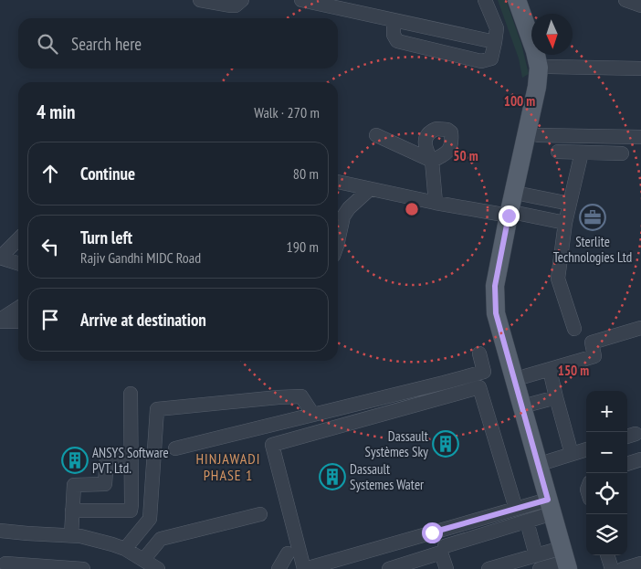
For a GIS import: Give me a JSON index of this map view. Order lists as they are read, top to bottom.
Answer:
{
  "districts": ["HINJAWADI PHASE 1"],
  "places": {
    "office": ["Sterlite Technologies Ltd"],
    "building": ["Dassault Systèmes Sky", "ANSYS Software PVT. Ltd.", "Dassault Systemes Water"]
  },
  "north": "bottom",
  "page": {
    "search": "Search here",
    "heading": ["4 min", "Walk · 270 m"],
    "list": [
      ["Continue", "80 m"],
      ["Turn left", "Rajiv Gandhi MIDC Road", "190 m"],
      "Arrive at destination"
    ],
    "map_buttons": ["+", "−"]
  },
  "rings": ["100 m", "50 m", "150 m"]
}
